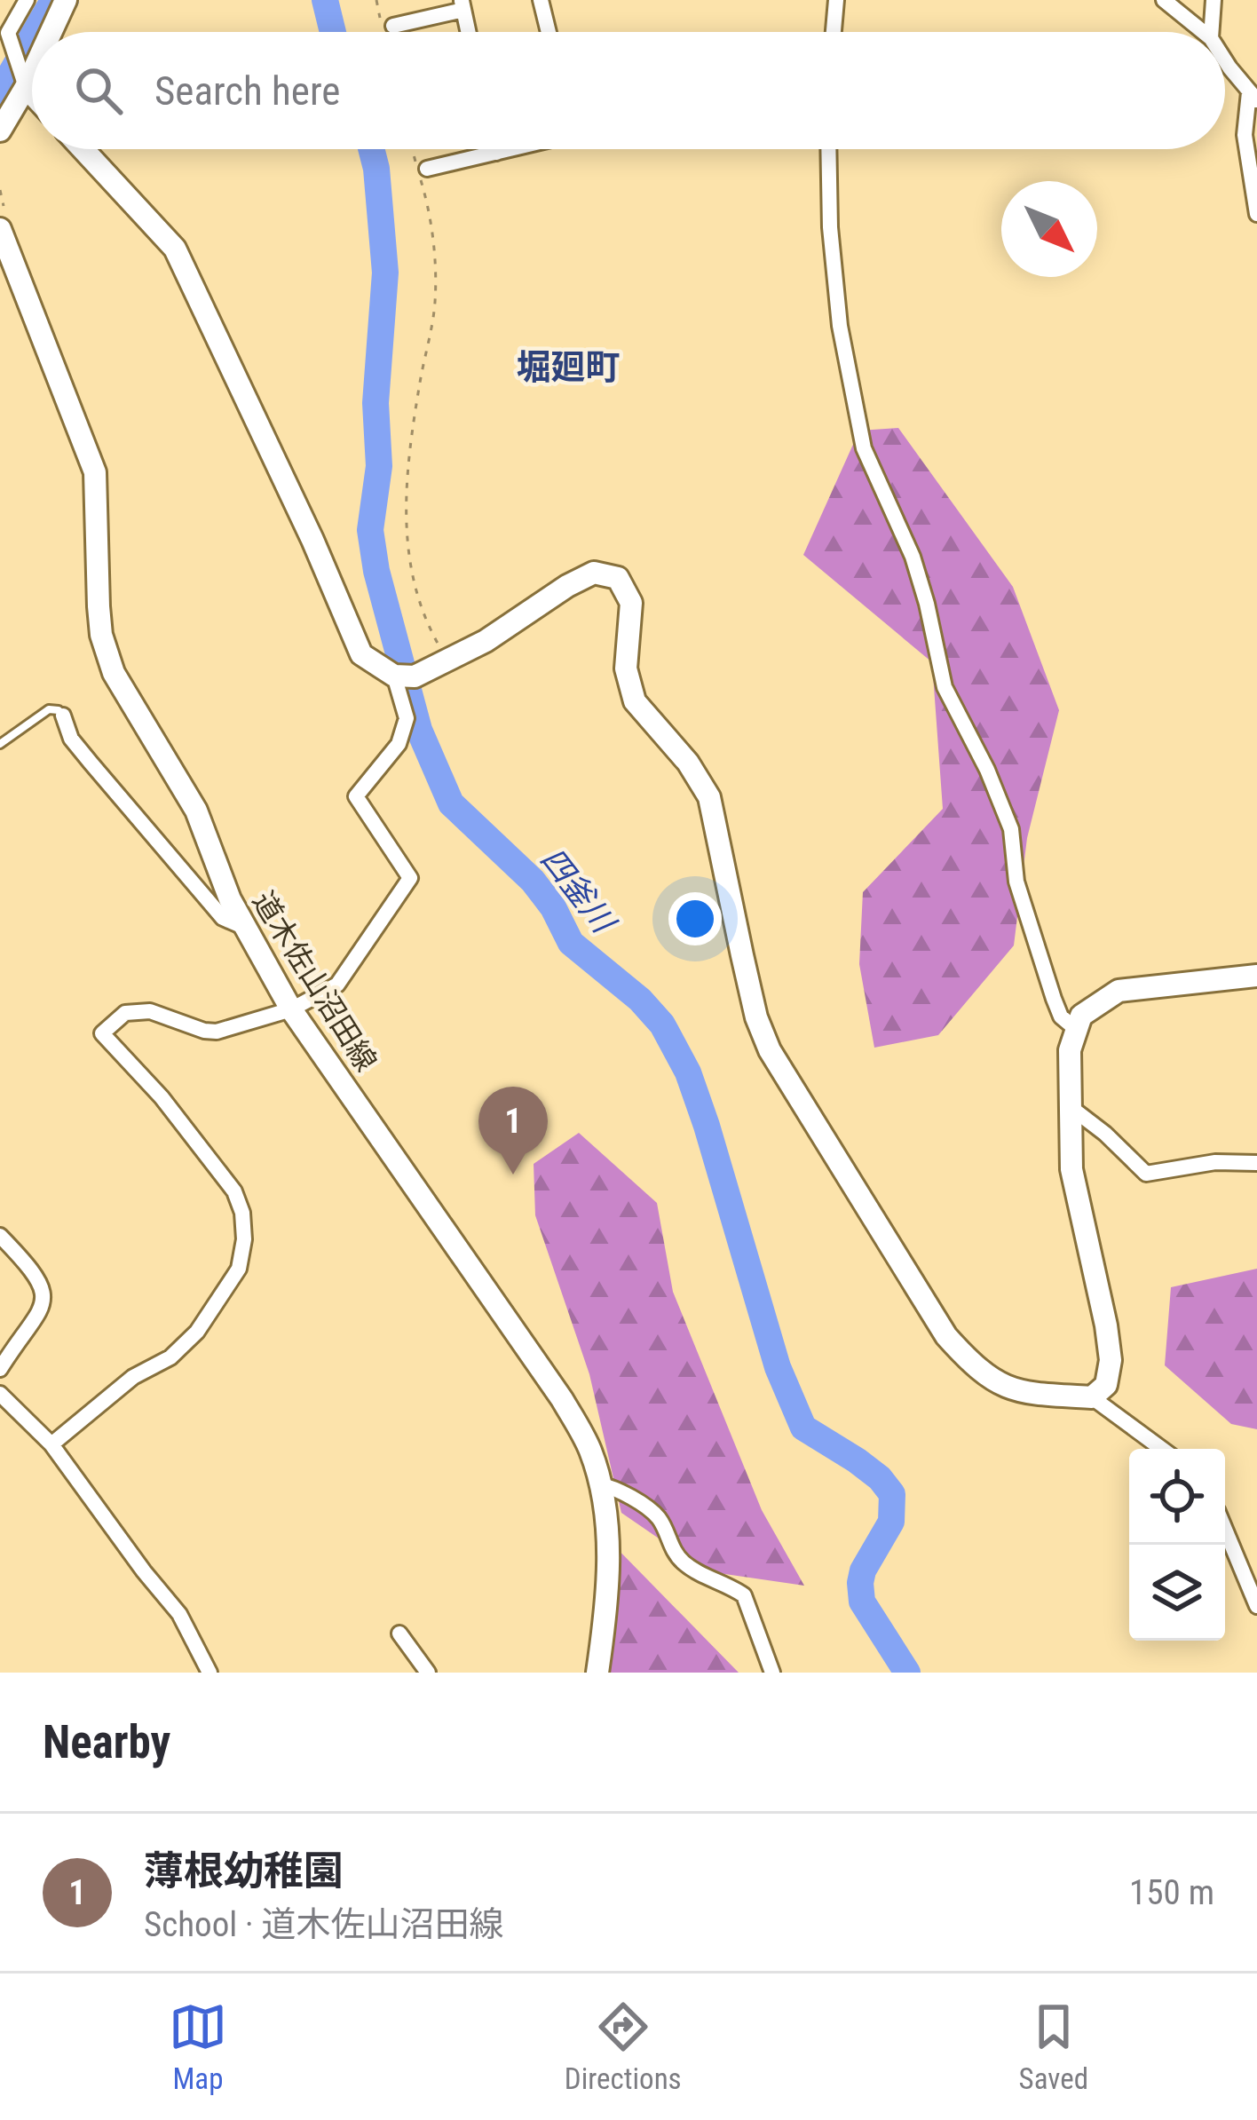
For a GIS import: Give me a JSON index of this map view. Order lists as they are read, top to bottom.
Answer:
{
  "streets": {
    "street": ["道木佐山沼田線"]
  },
  "districts": ["堀廻町"],
  "water": ["四釜川"],
  "north": "bottom right",
  "page": {
    "search": "Search here",
    "pins": "1",
    "heading": "Nearby",
    "list": [
      {
        "mark": "1",
        "name": "薄根幼稚園",
        "note": "School · 道木佐山沼田線",
        "value": "150 m"
      }
    ],
    "nav": ["Map", "Directions", "Saved"]
  }
}
